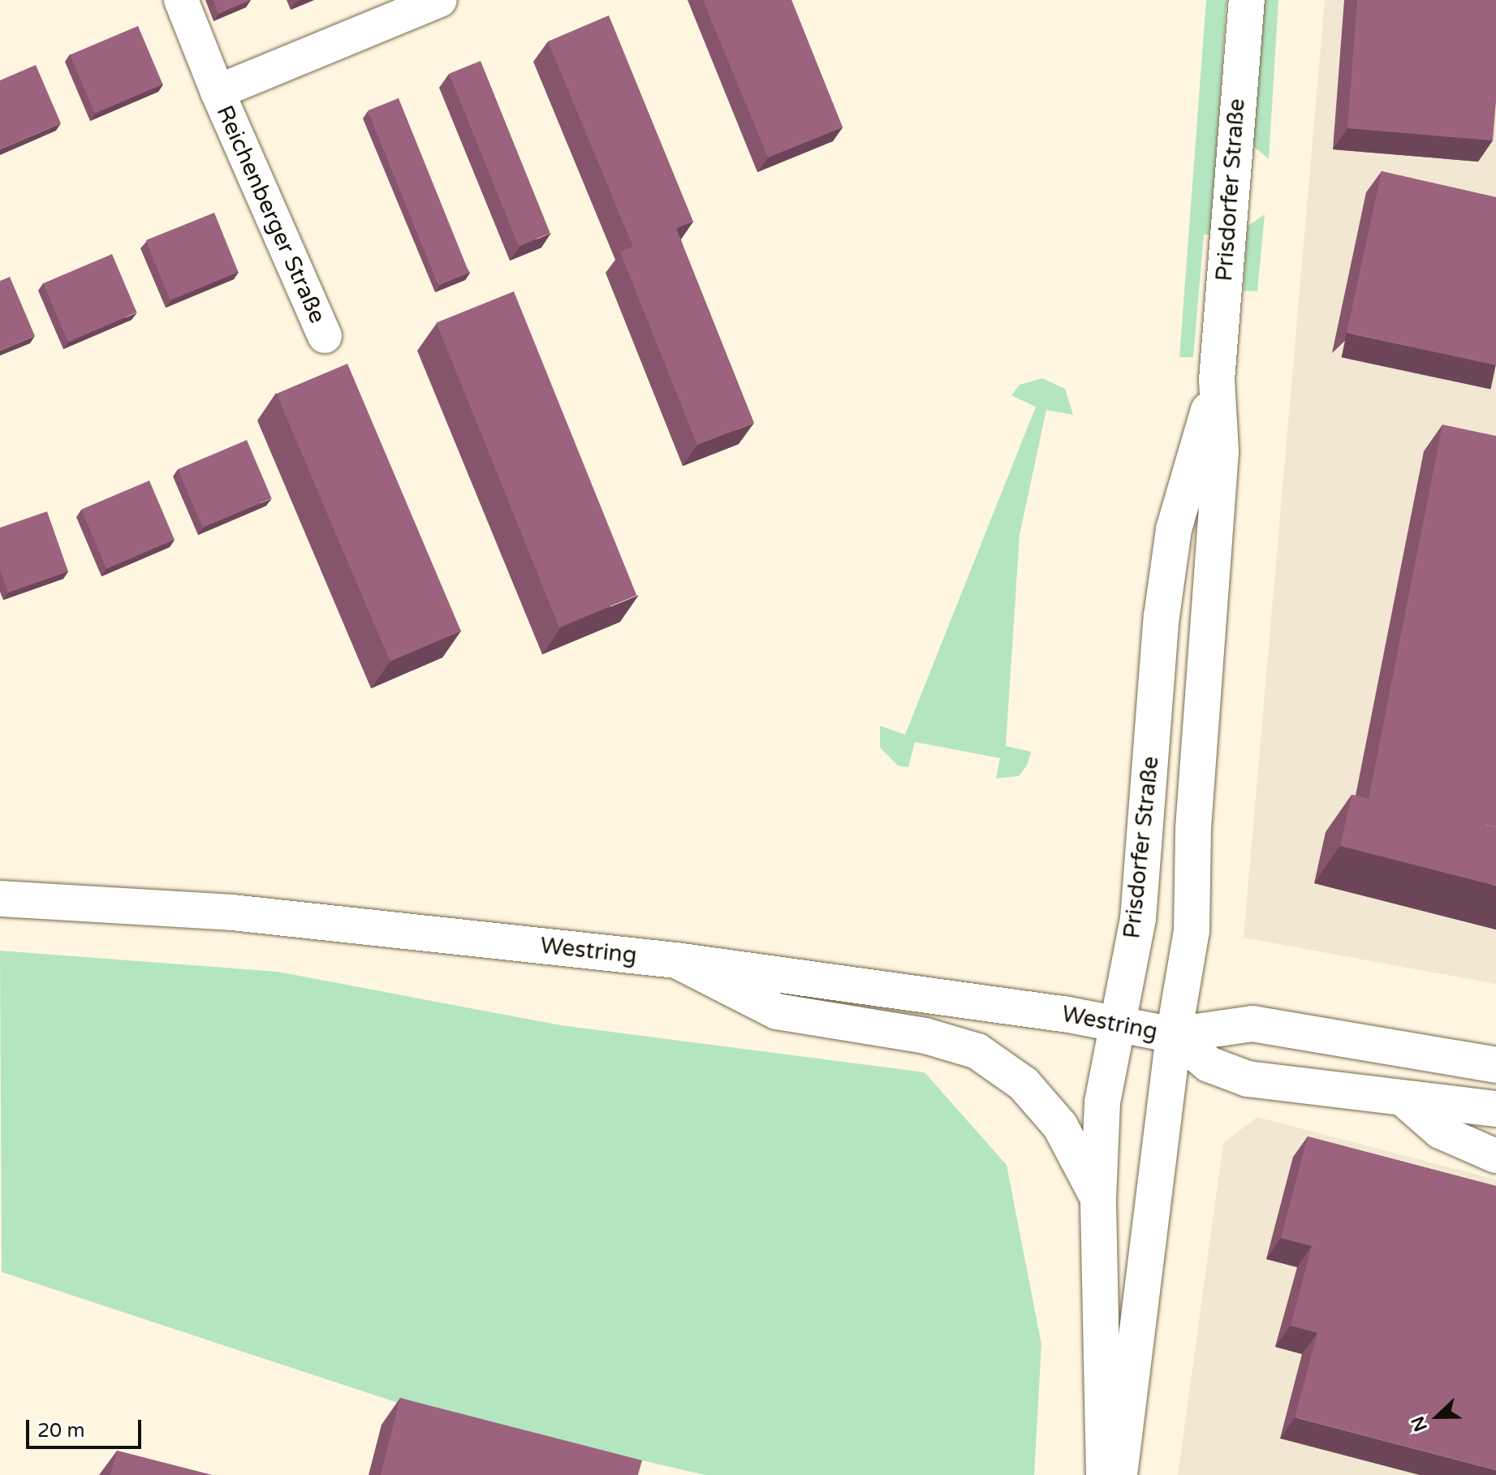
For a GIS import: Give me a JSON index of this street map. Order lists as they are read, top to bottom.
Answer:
{
  "streets": {
    "main road": ["Prisdorfer Straße", "Westring"],
    "street": ["Reichenberger Straße"]
  },
  "crossings": [
    ["Prisdorfer Straße", "Westring"]
  ],
  "scale_bar": "20 m",
  "north": "left"
}
